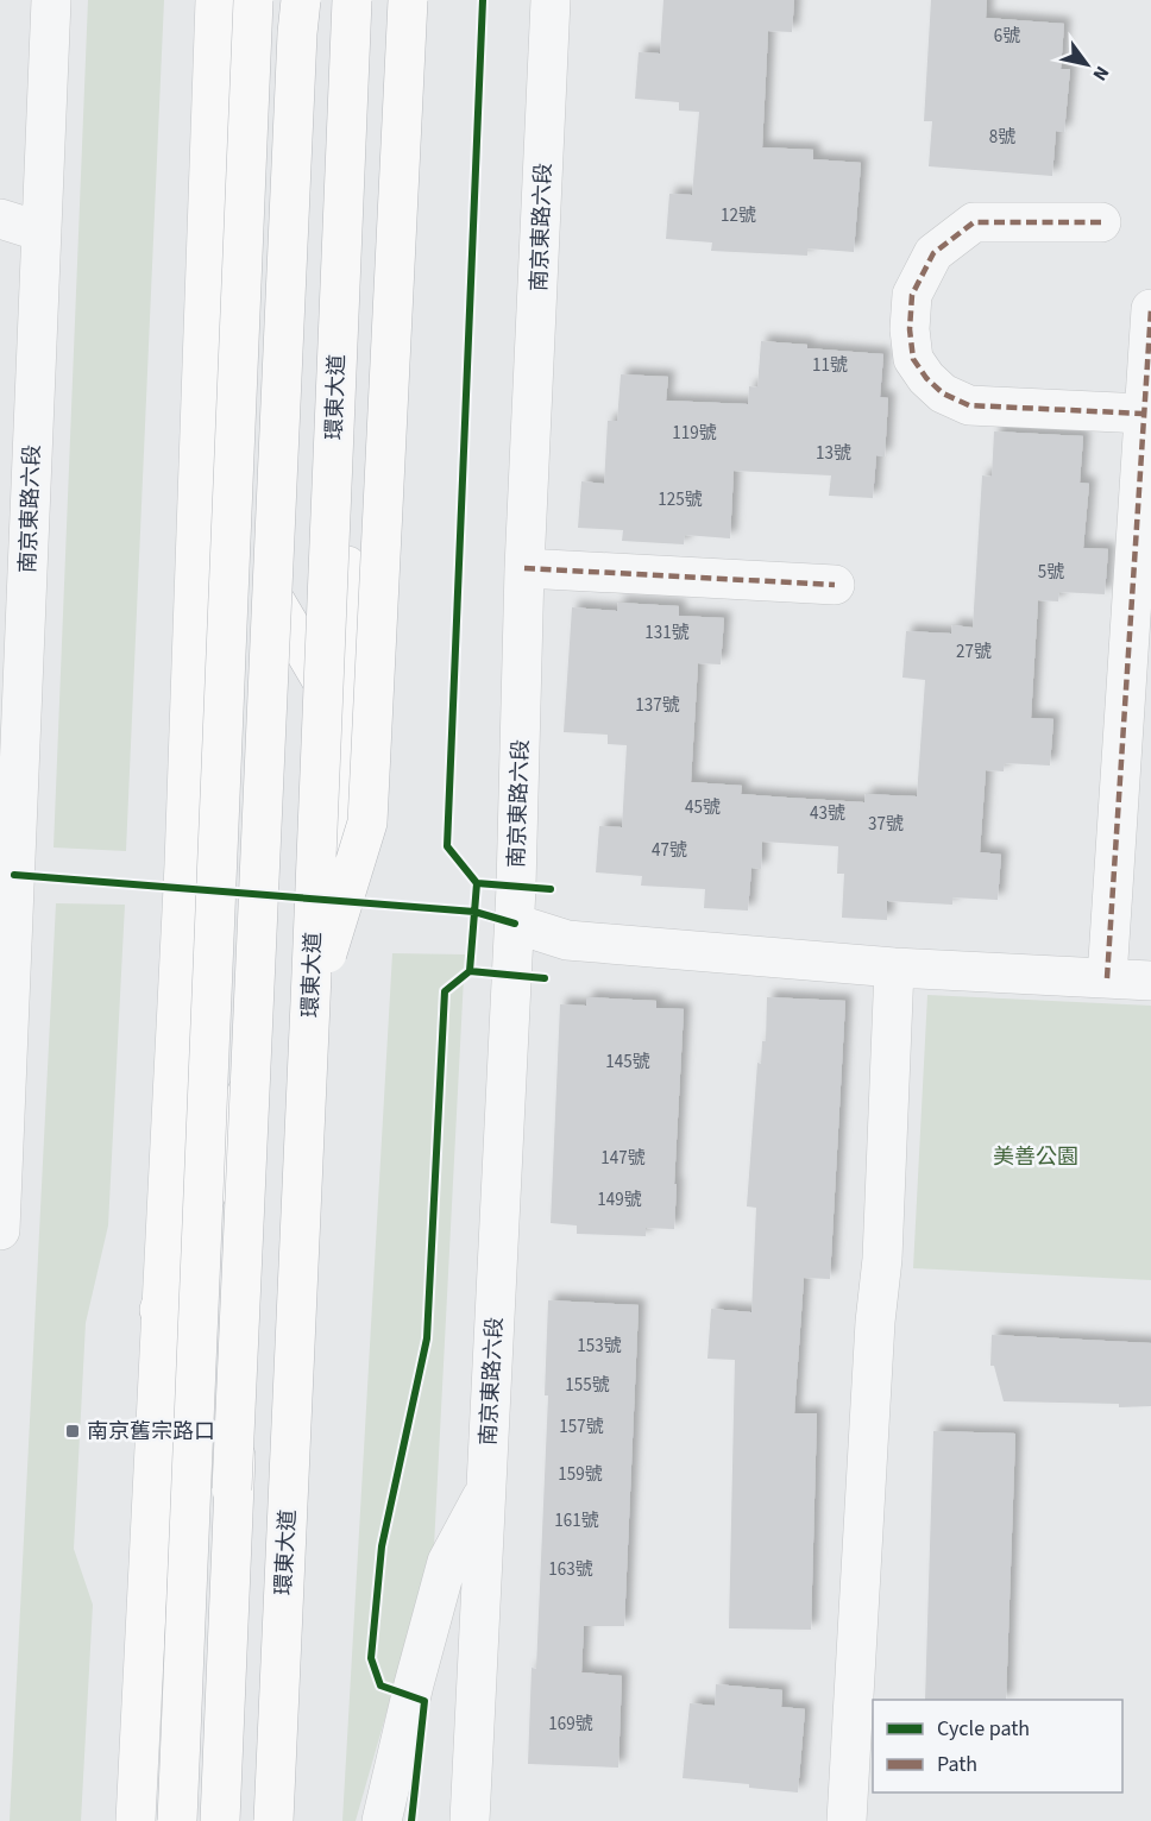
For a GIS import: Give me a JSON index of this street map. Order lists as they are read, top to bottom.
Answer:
{
  "streets": {
    "main road": ["環東大道"],
    "street": ["南京東路六段"]
  },
  "parks": ["美善公園"],
  "places": {
    "transit": ["南京舊宗路口"]
  },
  "house_numbers": [
    "6號",
    "8號",
    "12號",
    "11號",
    "119號",
    "13號",
    "125號",
    "5號",
    "131號",
    "27號",
    "137號",
    "45號",
    "43號",
    "37號",
    "47號",
    "145號",
    "147號",
    "149號",
    "153號",
    "155號",
    "157號",
    "159號",
    "161號",
    "163號",
    "169號"
  ],
  "legend": ["Cycle path", "Path"],
  "north": "bottom right"
}
